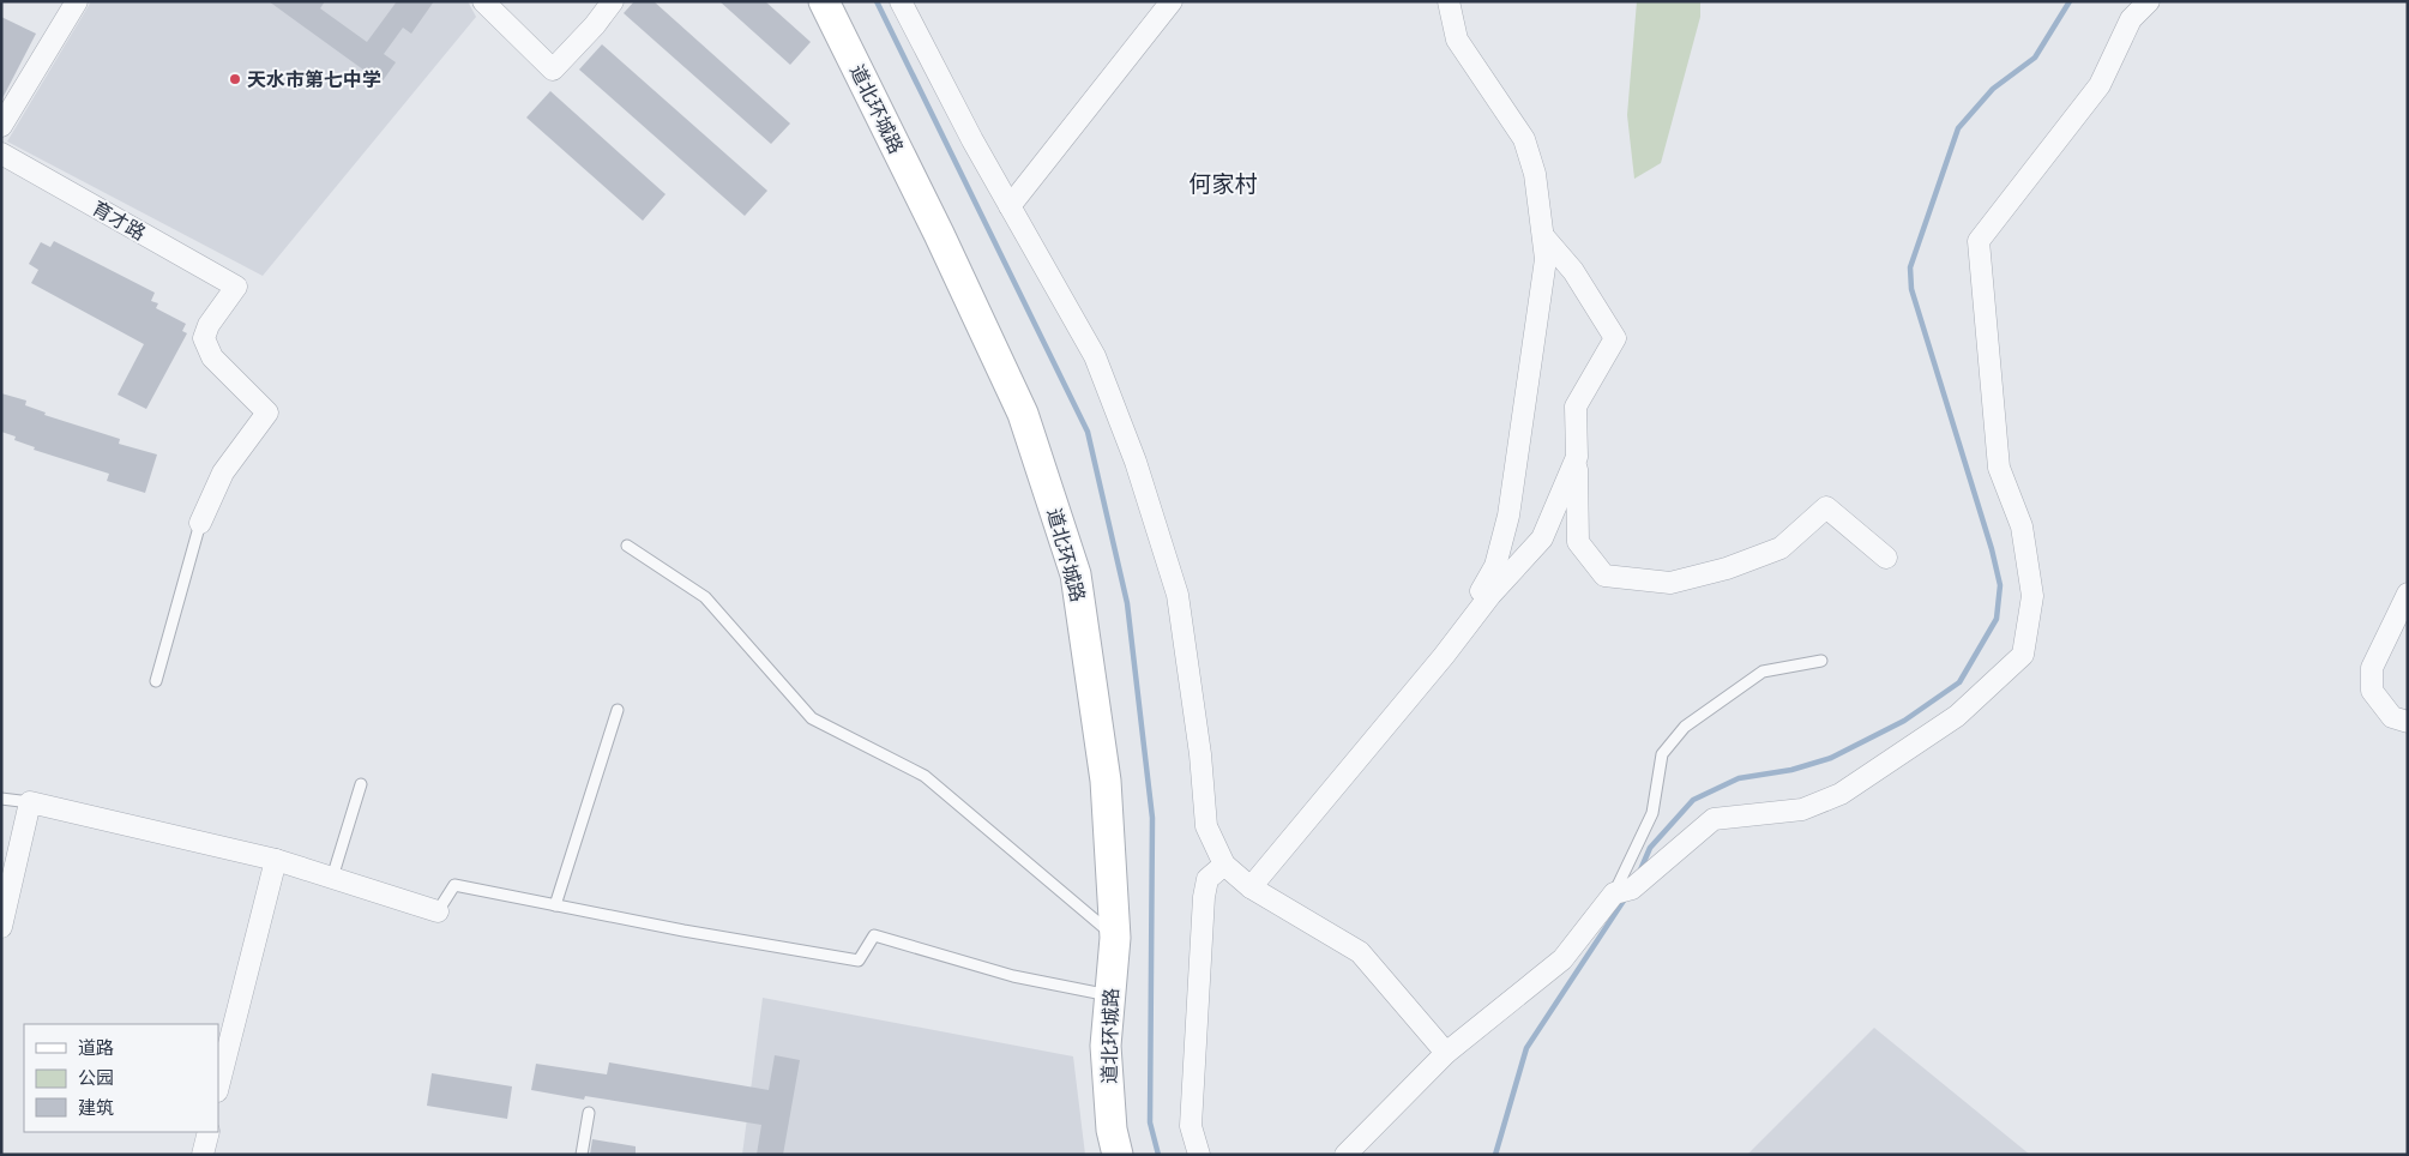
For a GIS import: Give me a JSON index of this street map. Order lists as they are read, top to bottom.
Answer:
{
  "streets": {
    "street": ["道北环城路", "育才路"]
  },
  "districts": ["何家村"],
  "places": ["天水市第七中学"],
  "legend": ["道路", "公园", "建筑"]
}
